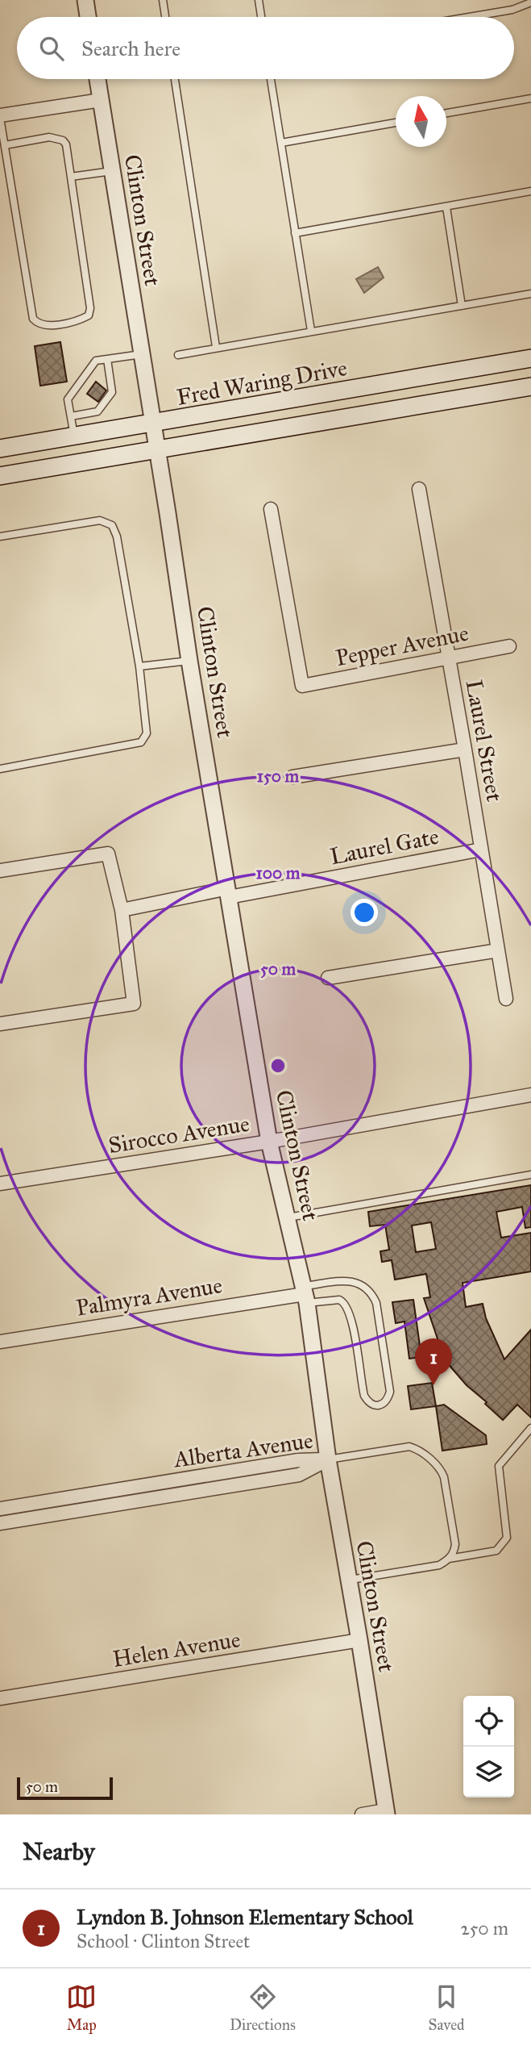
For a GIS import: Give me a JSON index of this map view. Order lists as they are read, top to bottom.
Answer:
{
  "streets": {
    "main road": ["Fred Waring Drive"],
    "street": [
      "Clinton Street",
      "Pepper Avenue",
      "Laurel Street",
      "Laurel Gate",
      "Sirocco Avenue",
      "Palmyra Avenue",
      "Alberta Avenue",
      "Helen Avenue"
    ]
  },
  "crossings": [
    ["Clinton Street", "Fred Waring Drive"],
    ["Clinton Street", "Laurel Gate"],
    ["Clinton Street", "Sirocco Avenue"],
    ["Clinton Street", "Palmyra Avenue"],
    ["Clinton Street", "Alberta Avenue"],
    ["Clinton Street", "Helen Avenue"],
    ["Pepper Avenue", "Laurel Street"],
    ["Laurel Street", "Laurel Gate"]
  ],
  "scale_bar": "50 m",
  "north": "top",
  "page": {
    "search": "Search here",
    "pins": "1",
    "scale": "50 m",
    "heading": "Nearby",
    "list": [
      {
        "mark": "1",
        "name": "Lyndon B. Johnson Elementary School",
        "note": "School · Clinton Street",
        "value": "250 m"
      }
    ],
    "nav": ["Map", "Directions", "Saved"]
  },
  "rings": ["150 m", "100 m", "50 m"]
}
